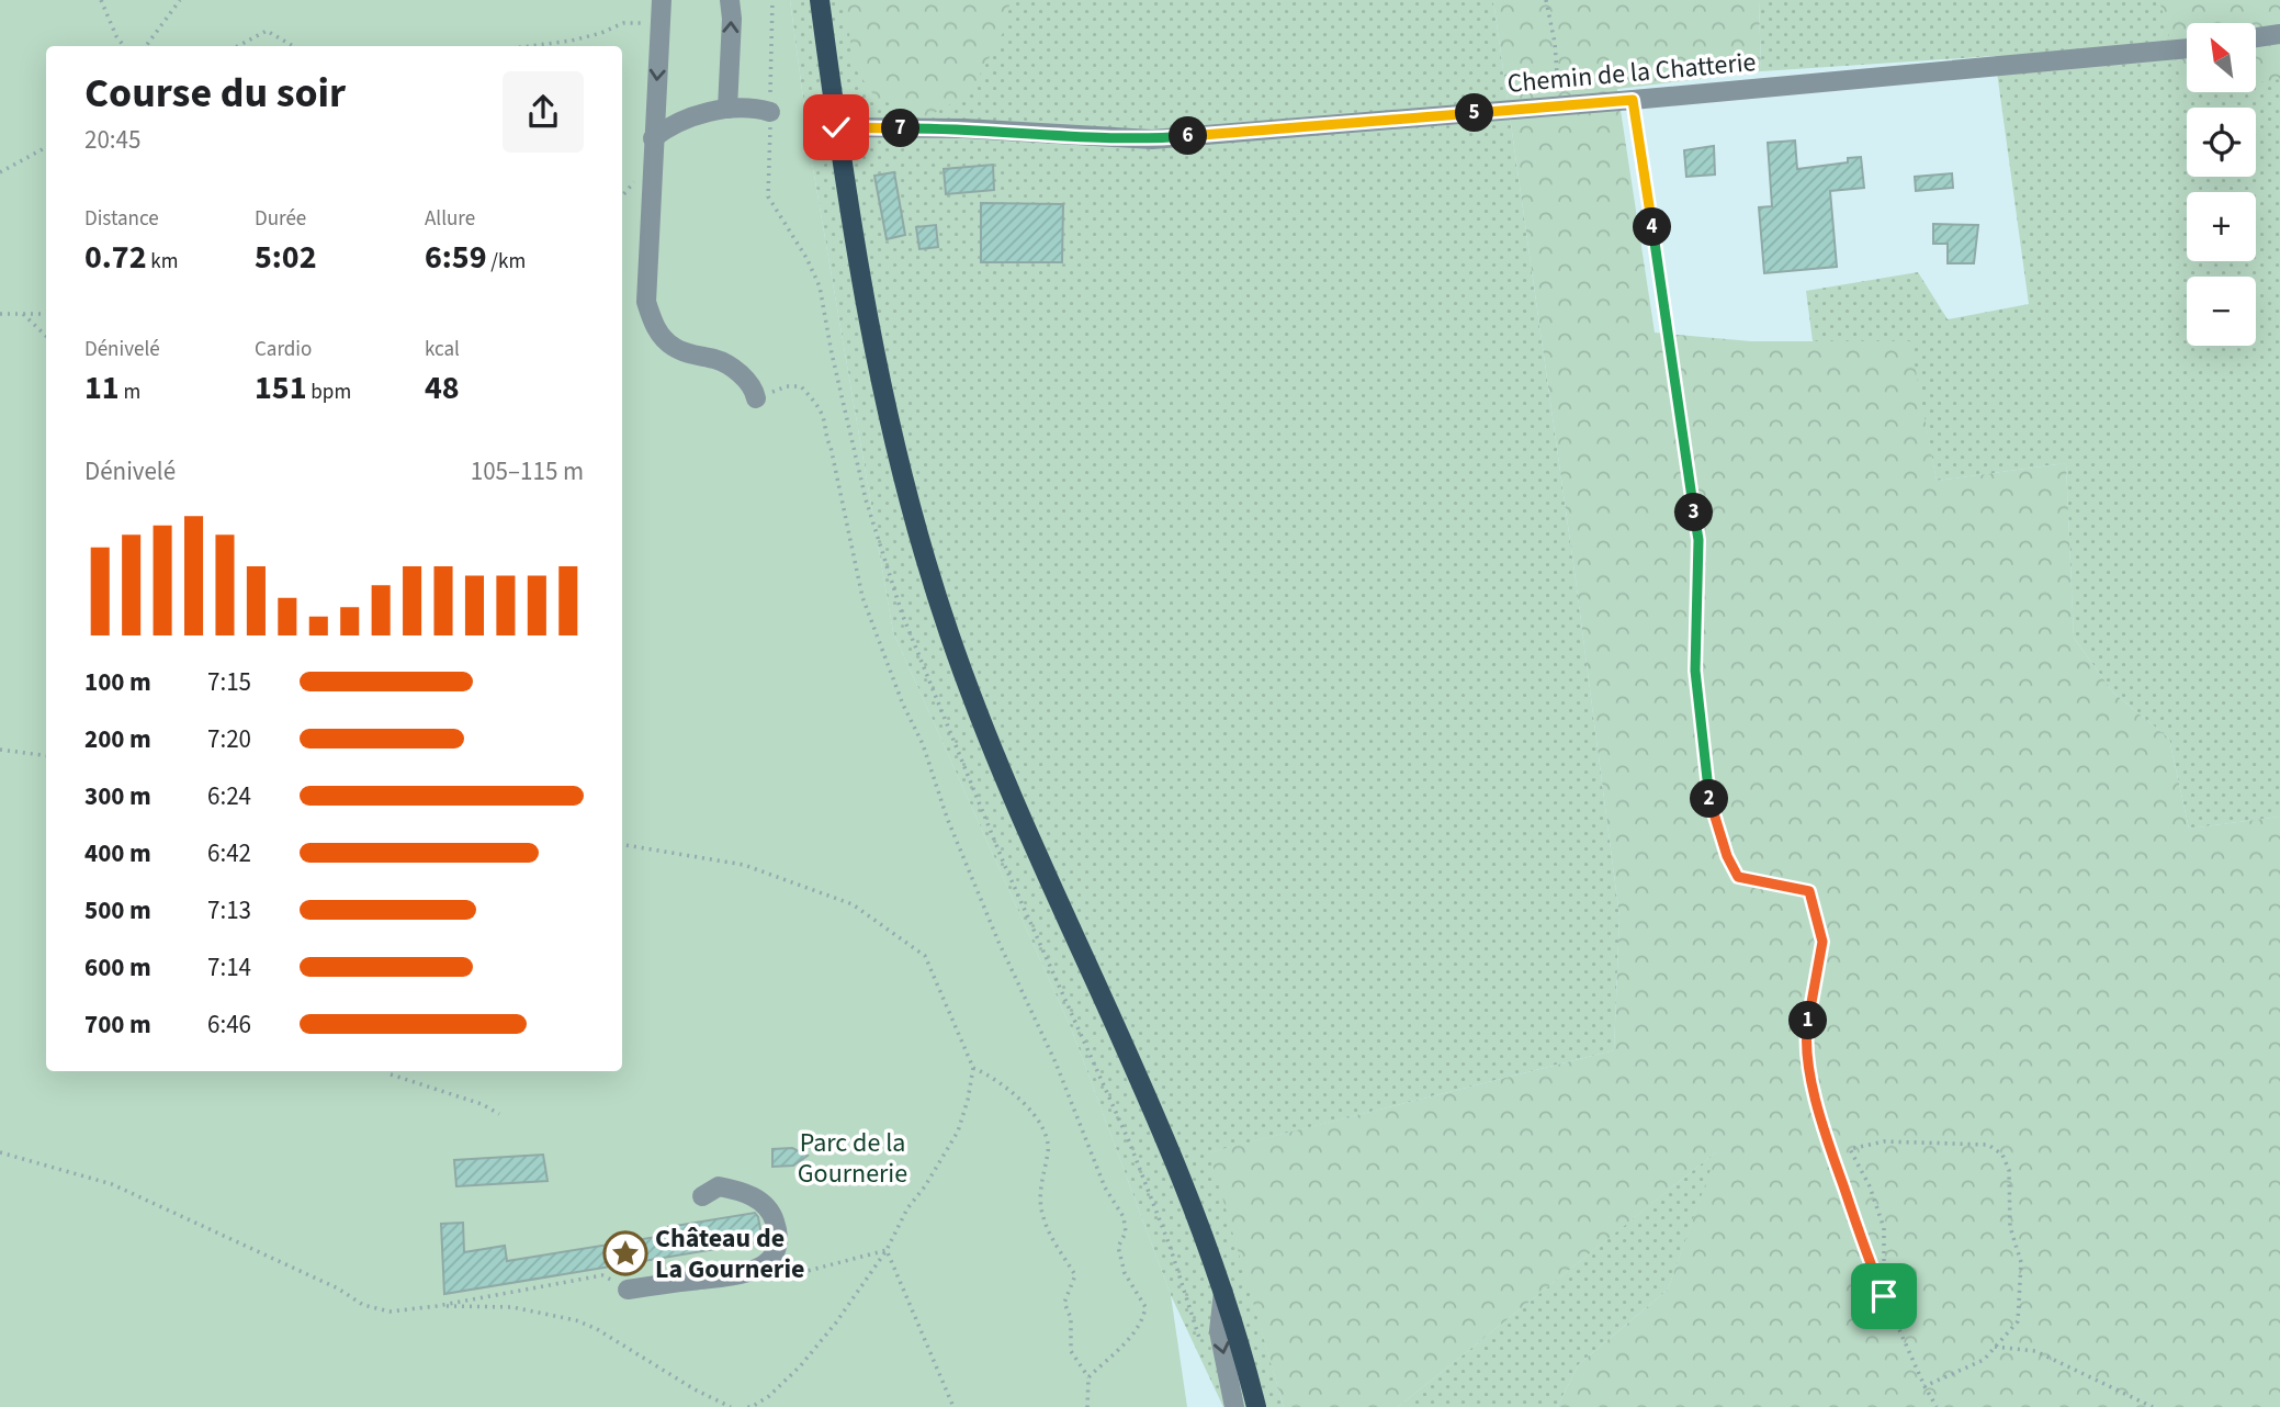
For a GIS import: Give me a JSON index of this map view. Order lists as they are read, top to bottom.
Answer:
{
  "streets": {
    "street": ["Chemin de la Chatterie"]
  },
  "parks": ["Parc de la Gournerie"],
  "places": {
    "place": ["Château de La Gournerie"]
  },
  "north": "top left",
  "page": {
    "map_buttons": ["+", "−"],
    "heading": ["Course du soir", "20:45"],
    "pins": [
      "5",
      "7",
      "6",
      "4",
      "3",
      "2",
      "1"
    ],
    "stats": [
      ["Distance", "0.72 km"],
      ["Durée", "5:02"],
      ["Allure", "6:59 /km"],
      ["Dénivelé", "11 m"],
      ["Cardio", "151 bpm"],
      ["kcal", "48"]
    ],
    "chart": ["Dénivelé", "105–115 m"],
    "list": [
      {
        "name": "100 m",
        "note": "7:15"
      },
      {
        "name": "200 m",
        "note": "7:20"
      },
      {
        "name": "300 m",
        "note": "6:24"
      },
      {
        "name": "400 m",
        "note": "6:42"
      },
      {
        "name": "500 m",
        "note": "7:13"
      },
      {
        "name": "600 m",
        "note": "7:14"
      },
      {
        "name": "700 m",
        "note": "6:46"
      }
    ]
  }
}
